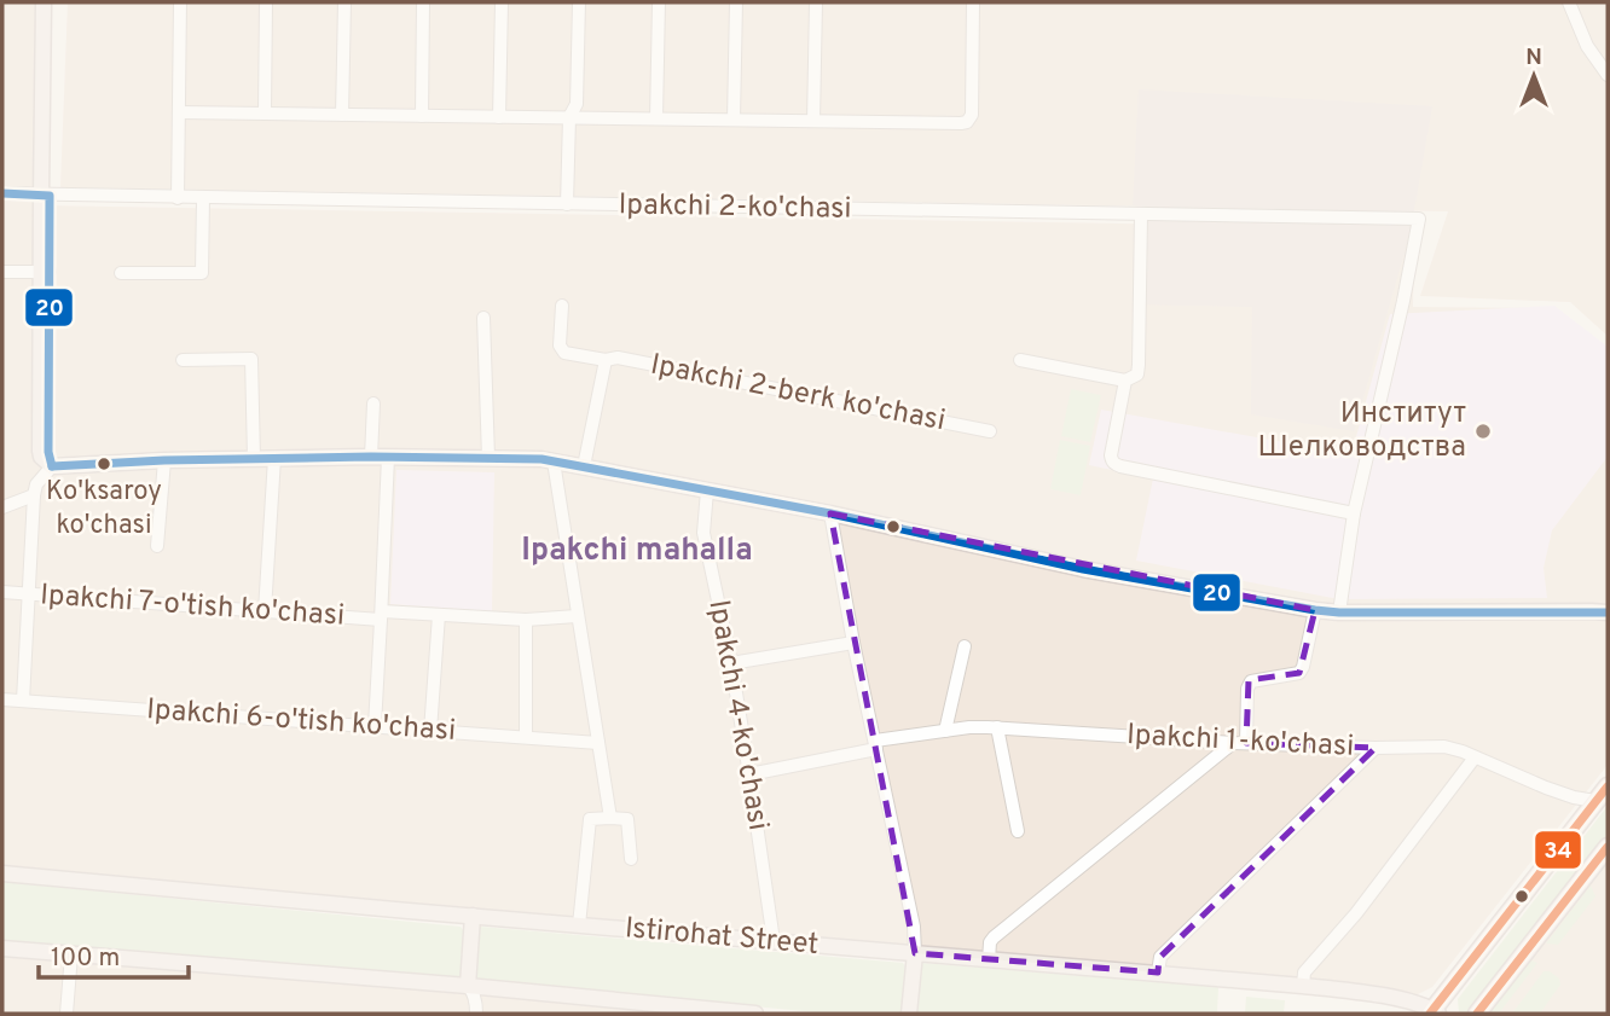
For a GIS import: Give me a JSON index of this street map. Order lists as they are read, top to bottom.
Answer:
{
  "streets": {
    "main road": ["Istirohat Street"],
    "street": [
      "Ipakchi 2-ko'chasi",
      "Ipakchi 2-berk ko'chasi",
      "Ipakchi 7-o'tish ko'chasi",
      "Ipakchi 4-ko'chasi",
      "Ipakchi 6-o'tish ko'chasi",
      "Ipakchi 1-ko'chasi"
    ]
  },
  "crossings": [
    ["Ipakchi 4-ko'chasi", "Ipakchi 1-ko'chasi"],
    ["Ipakchi 4-ko'chasi", "Istirohat Street"]
  ],
  "districts": ["Ipakchi mahalla"],
  "places": ["Институт Шелководства", "Ko'ksaroy ko'chasi"],
  "lines": ["transit line 20", "transit line 34"],
  "scale_bar": "100 m",
  "north": "top"
}
